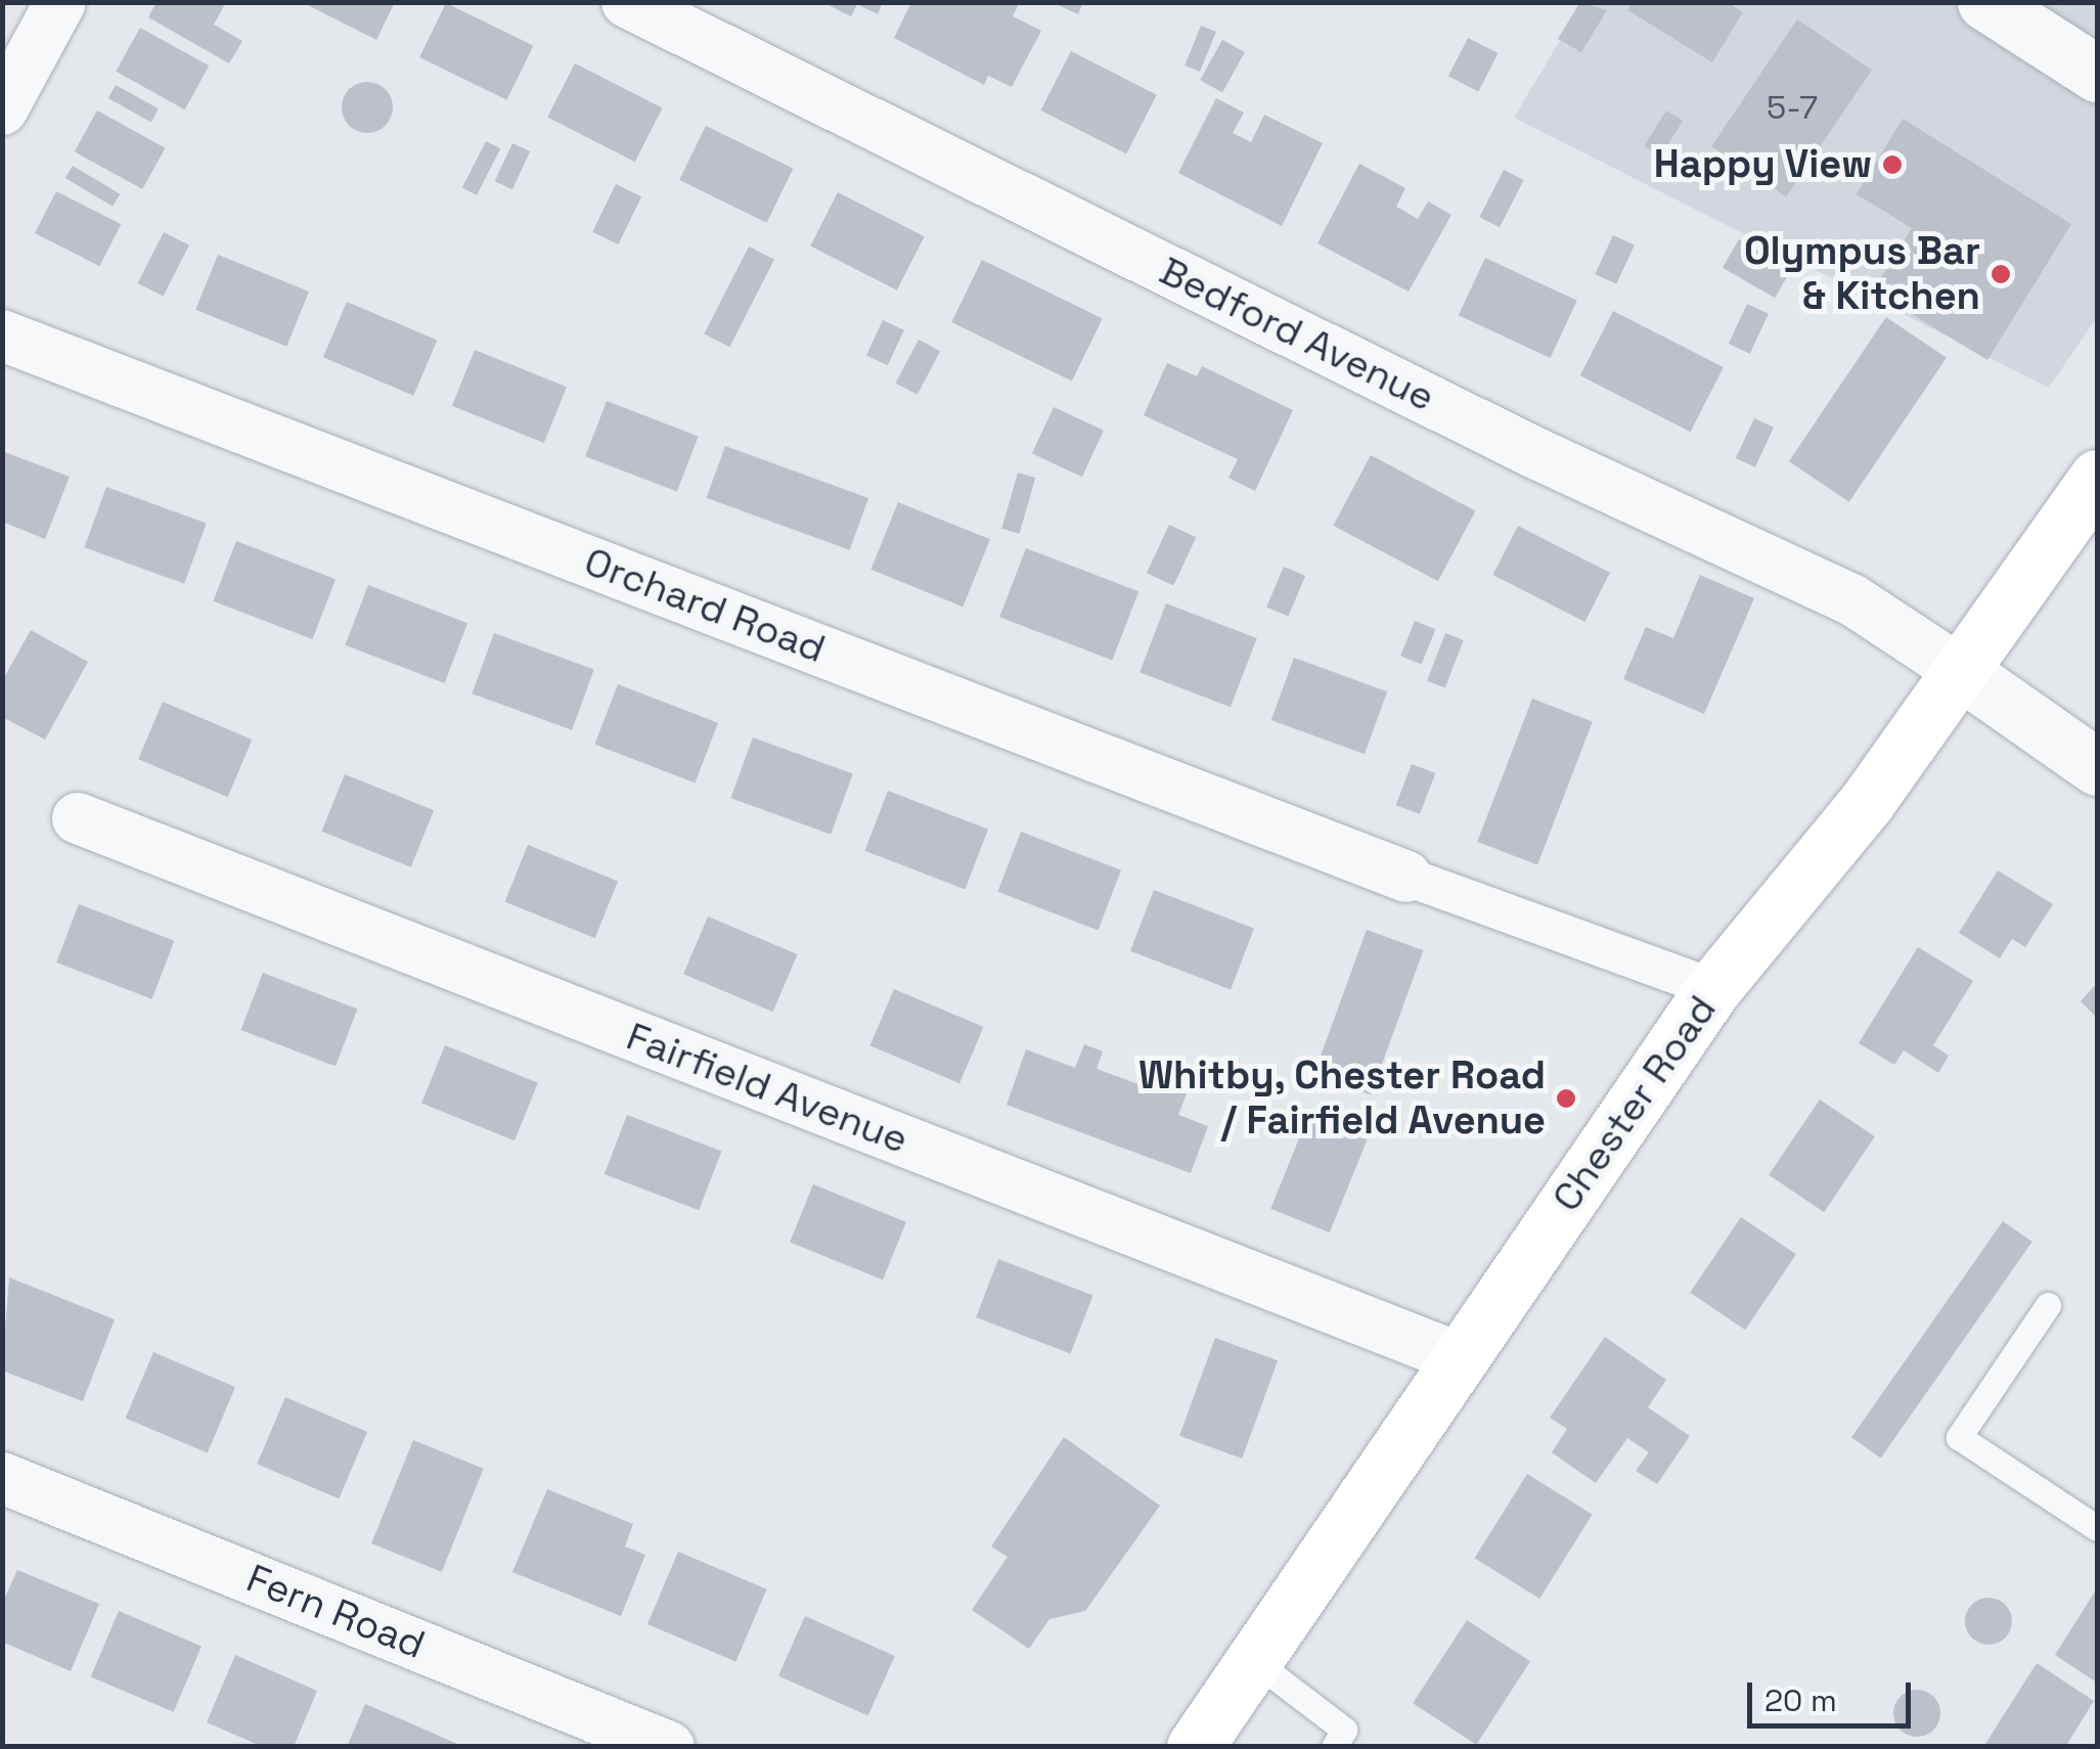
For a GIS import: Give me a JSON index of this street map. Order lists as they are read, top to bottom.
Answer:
{
  "streets": {
    "main road": ["Chester Road"],
    "street": [
      "Bedford Avenue",
      "Orchard Road",
      "Fairfield Avenue",
      "Fern Road"
    ]
  },
  "crossings": [
    ["Bedford Avenue", "Chester Road"],
    ["Fairfield Avenue", "Chester Road"]
  ],
  "places": ["Happy View", "Olympus Bar & Kitchen", "Whitby, Chester Road / Fairfield Avenue"],
  "house_numbers": ["5-7"],
  "scale_bar": "20 m"
}
